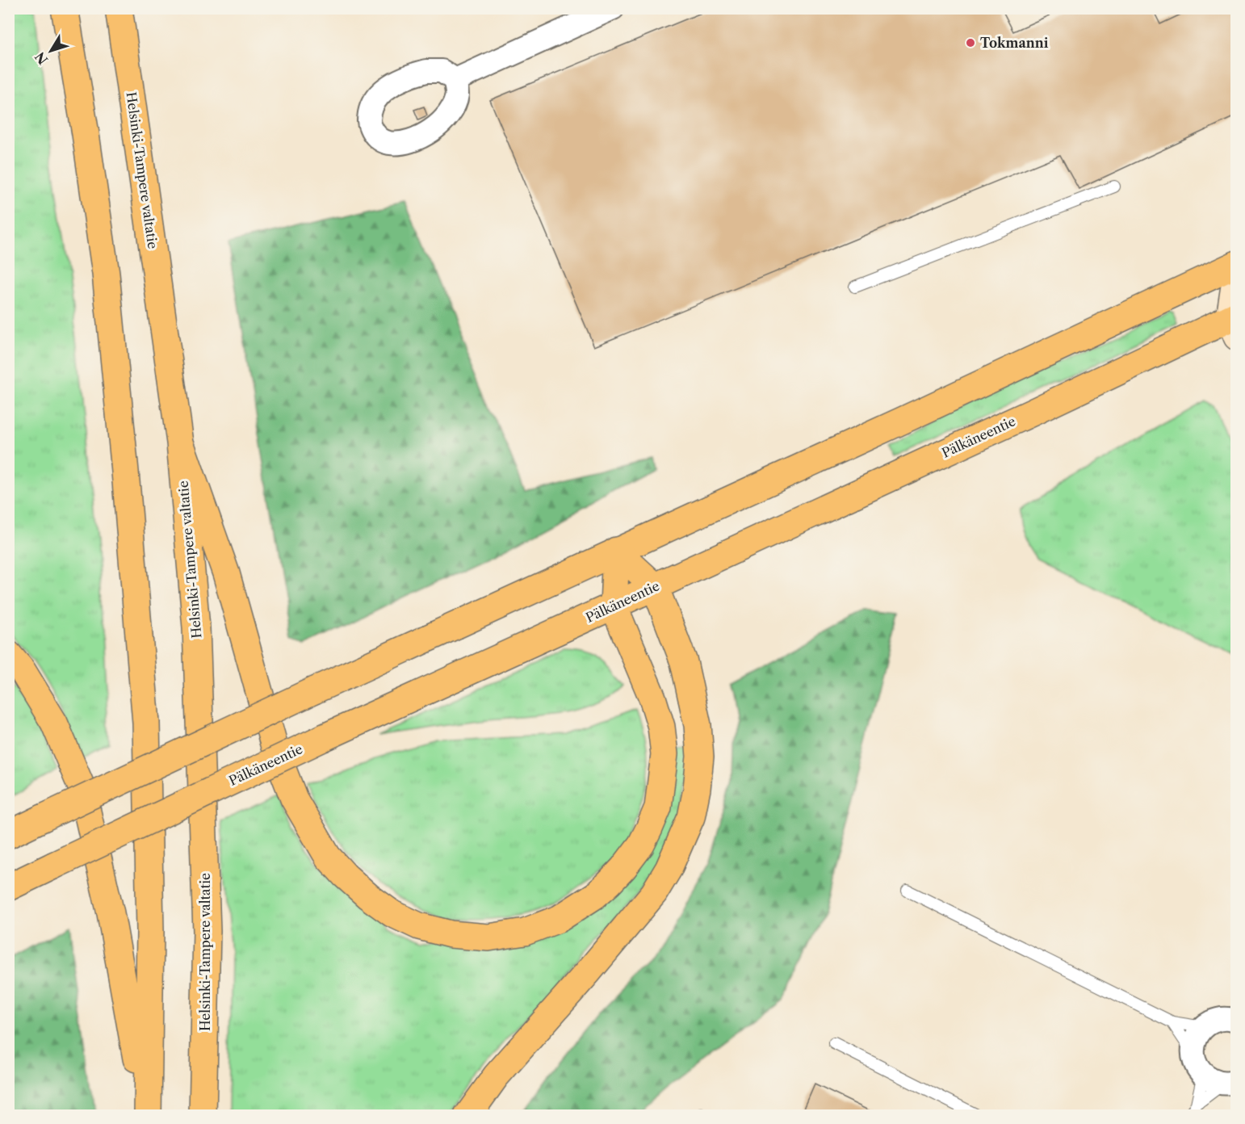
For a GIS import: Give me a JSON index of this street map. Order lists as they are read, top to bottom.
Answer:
{
  "streets": {
    "main road": ["Helsinki-Tampere valtatie", "Pälkäneentie"]
  },
  "places": ["Tokmanni"],
  "north": "bottom left"
}
